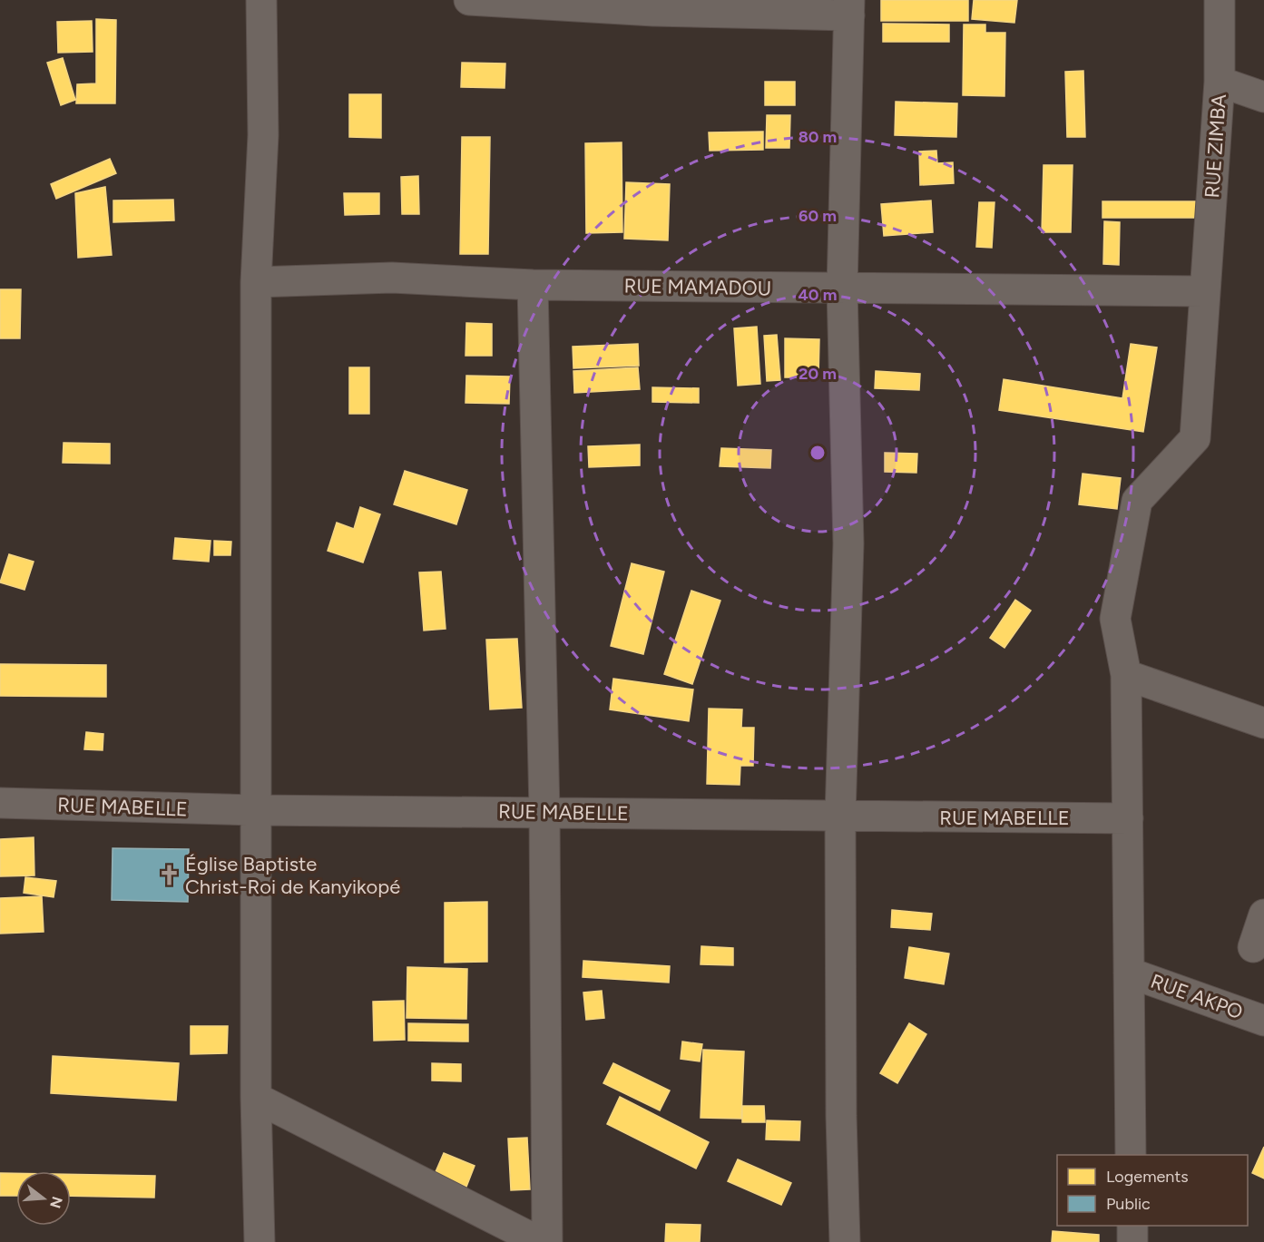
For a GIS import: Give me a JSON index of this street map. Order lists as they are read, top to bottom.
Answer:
{
  "streets": {
    "street": [
      "RUE ZIMBA",
      "RUE MAMADOU",
      "RUE MABELLE",
      "RUE AKPO"
    ]
  },
  "crossings": [
    ["RUE ZIMBA", "RUE MAMADOU"],
    ["RUE ZIMBA", "RUE MABELLE"],
    ["RUE ZIMBA", "RUE AKPO"]
  ],
  "places": {
    "church": ["Église Baptiste Christ-Roi de Kanyikopé"]
  },
  "legend": ["Logements", "Public"],
  "north": "right",
  "rings": [
    "80 m",
    "60 m",
    "40 m",
    "20 m"
  ]
}
